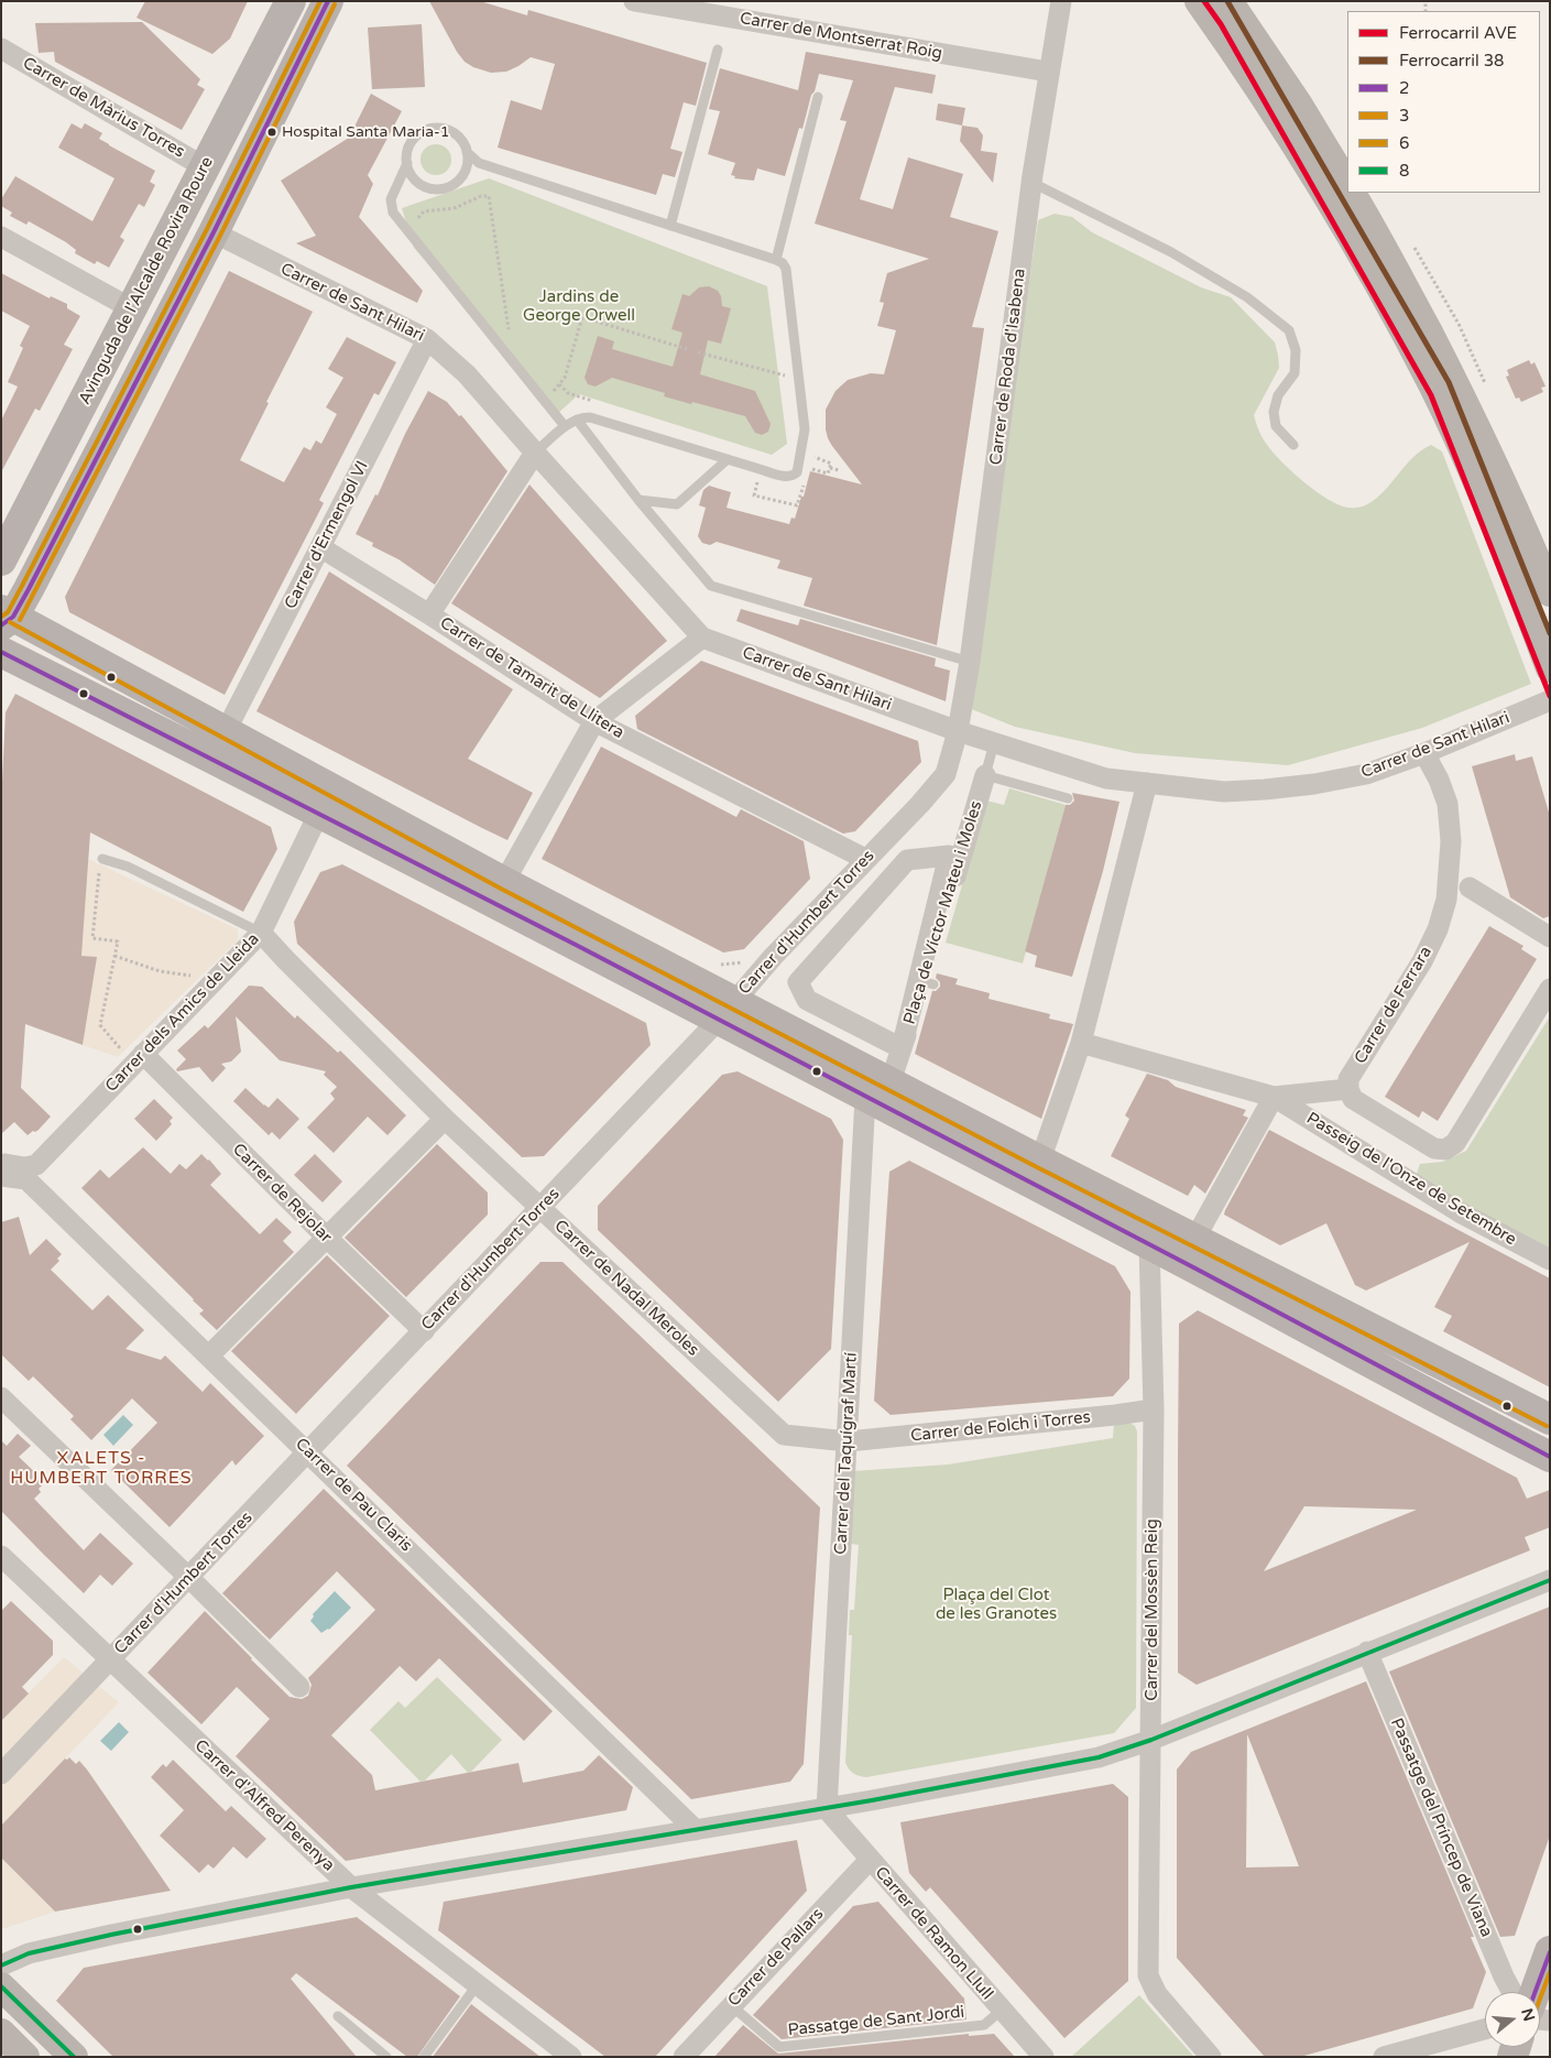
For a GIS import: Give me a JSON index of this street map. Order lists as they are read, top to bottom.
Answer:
{
  "streets": {
    "main road": ["Avinguda de l'Alcalde Rovira Roure"],
    "street": [
      "Carrer de Montserrat Roig",
      "Carrer de Màrius Torres",
      "Carrer de Sant Hilari",
      "Carrer de Roda d'Isabena",
      "Carrer d'Ermengol VI",
      "Carrer de Tamarit de Llitera",
      "Plaça de Víctor Mateu i Moles",
      "Carrer d'Humbert Torres",
      "Carrer de Ferrara",
      "Carrer dels Amics de Lleida",
      "Passeig de l'Onze de Setembre",
      "Carrer de Rejolar",
      "Carrer de Nadal Meroles",
      "Carrer de Folch i Torres",
      "Carrer del Taquígraf Martí",
      "Carrer de Pau Claris",
      "Carrer del Mossèn Reig",
      "Carrer d'Alfred Perenya",
      "Passatge del Príncep de Viana",
      "Carrer de Ramon Llull",
      "Carrer de Pallars"
    ],
    "lane": ["Passatge de Sant Jordi"]
  },
  "crossings": [
    ["Carrer de Montserrat Roig", "Carrer de Roda d'Isabena"],
    ["Carrer de Màrius Torres", "Avinguda de l'Alcalde Rovira Roure"],
    ["Carrer de Sant Hilari", "Carrer de Roda d'Isabena"],
    ["Carrer de Sant Hilari", "Carrer d'Ermengol VI"],
    ["Carrer de Sant Hilari", "Plaça de Víctor Mateu i Moles"],
    ["Carrer de Sant Hilari", "Carrer d'Humbert Torres"],
    ["Carrer de Sant Hilari", "Carrer de Ferrara"],
    ["Carrer de Roda d'Isabena", "Carrer d'Humbert Torres"],
    ["Carrer d'Ermengol VI", "Carrer de Tamarit de Llitera"],
    ["Carrer de Tamarit de Llitera", "Carrer d'Humbert Torres"],
    ["Carrer d'Humbert Torres", "Carrer de Rejolar"],
    ["Carrer d'Humbert Torres", "Carrer de Nadal Meroles"],
    ["Carrer d'Humbert Torres", "Carrer de Pau Claris"],
    ["Carrer d'Humbert Torres", "Carrer d'Alfred Perenya"],
    ["Carrer dels Amics de Lleida", "Carrer de Rejolar"],
    ["Carrer dels Amics de Lleida", "Carrer de Nadal Meroles"],
    ["Carrer de Nadal Meroles", "Carrer de Folch i Torres"],
    ["Carrer de Nadal Meroles", "Carrer del Taquígraf Martí"],
    ["Carrer de Folch i Torres", "Carrer del Taquígraf Martí"],
    ["Carrer de Folch i Torres", "Carrer del Mossèn Reig"],
    ["Carrer del Taquígraf Martí", "Carrer de Ramon Llull"],
    ["Carrer de Ramon Llull", "Carrer de Pallars"],
    ["Carrer de Ramon Llull", "Passatge de Sant Jordi"],
    ["Carrer de Pallars", "Passatge de Sant Jordi"]
  ],
  "districts": ["XALETS - HUMBERT TORRES"],
  "parks": ["Jardins de George Orwell", "Plaça del Clot de les Granotes"],
  "places": ["Hospital Santa Maria-1"],
  "lines": [
    "rail line AVE",
    "rail line 38",
    "transit line 2",
    "transit line 6",
    "transit line 3",
    "transit line 8"
  ],
  "legend": [
    "Ferrocarril AVE",
    "Ferrocarril 38",
    "2",
    "3",
    "6",
    "8"
  ],
  "north": "right"
}
